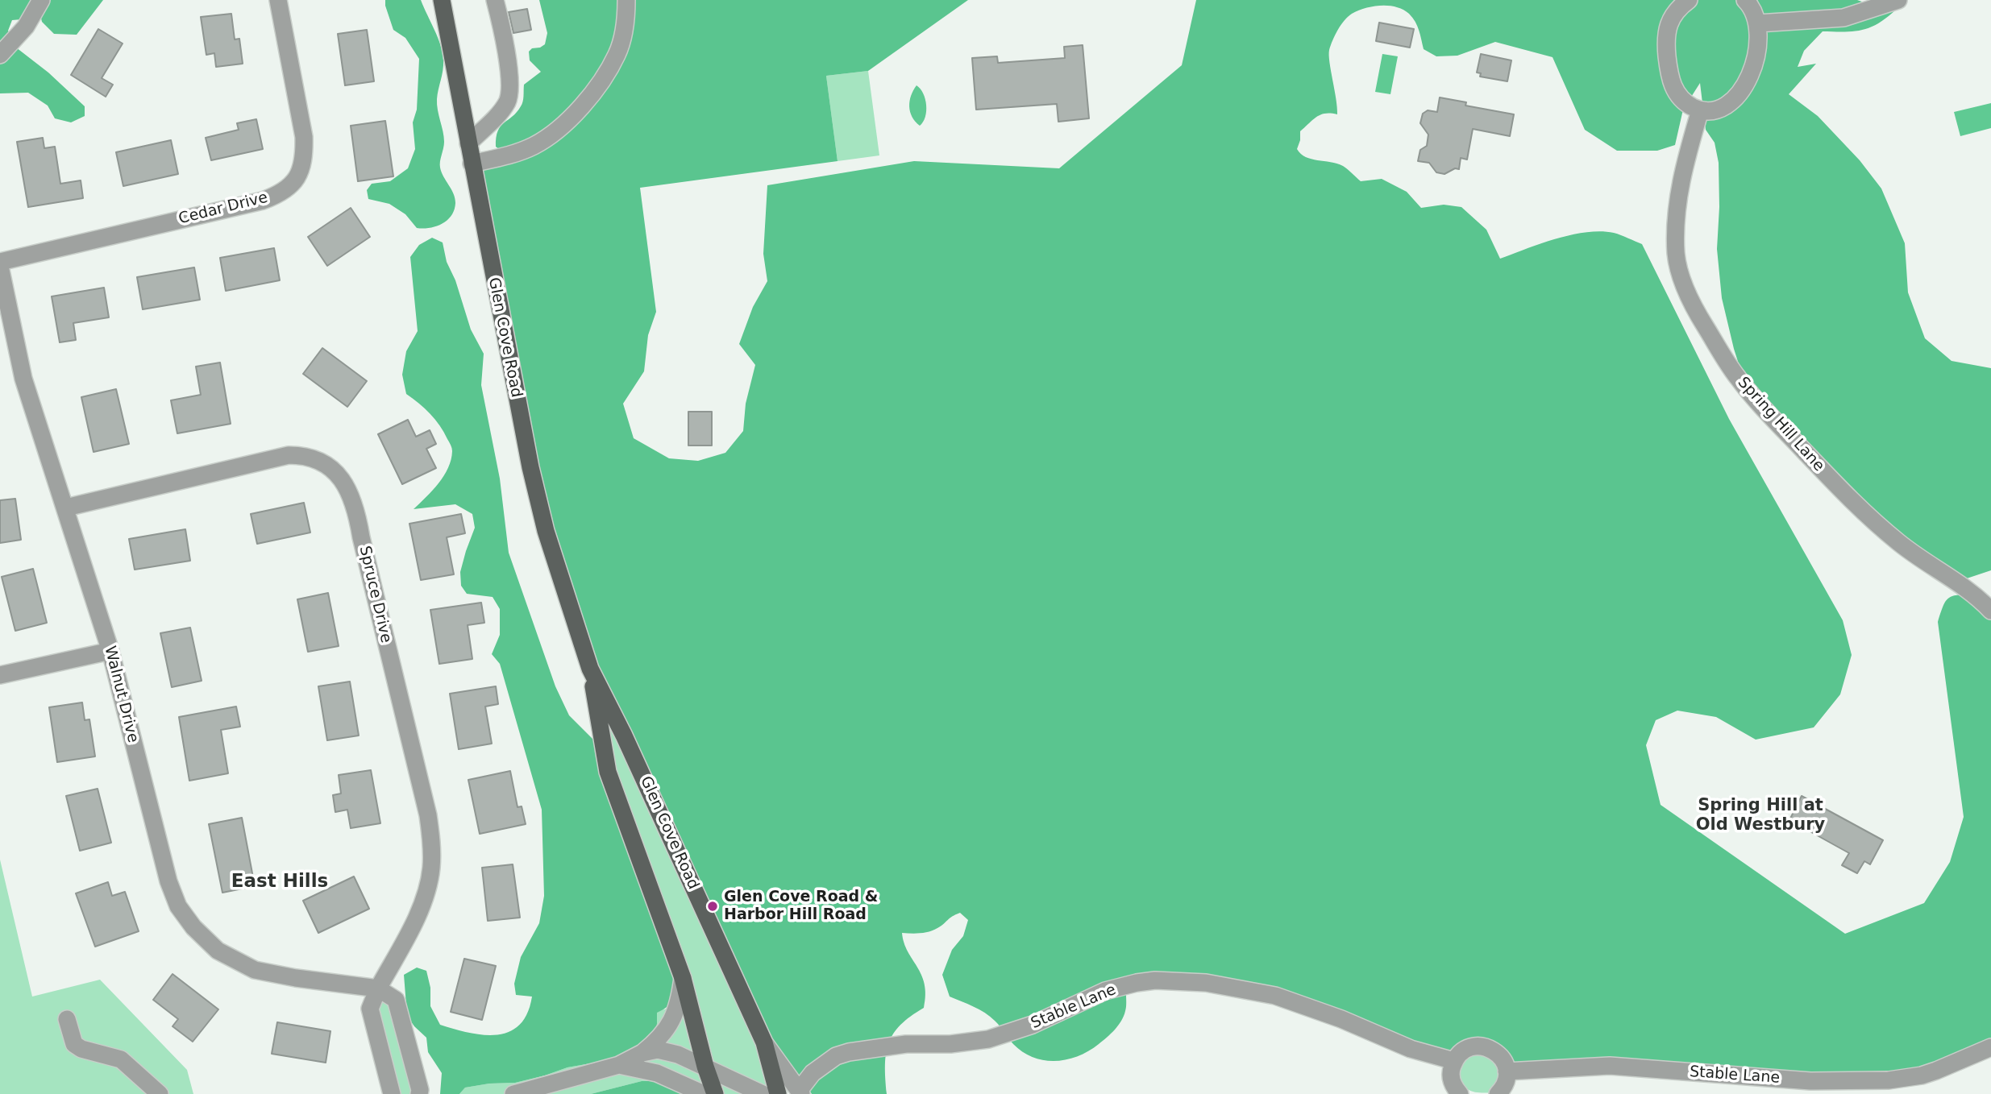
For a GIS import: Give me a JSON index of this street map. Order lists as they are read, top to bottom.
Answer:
{
  "streets": {
    "main road": ["Glen Cove Road"],
    "street": [
      "Cedar Drive",
      "Spring Hill Lane",
      "Spruce Drive",
      "Walnut Drive",
      "Stable Lane"
    ]
  },
  "crossings": [
    ["Spruce Drive", "Walnut Drive"]
  ],
  "districts": ["Spring Hill at Old Westbury", "East Hills"],
  "places": ["Glen Cove Road & Harbor Hill Road"]
}
